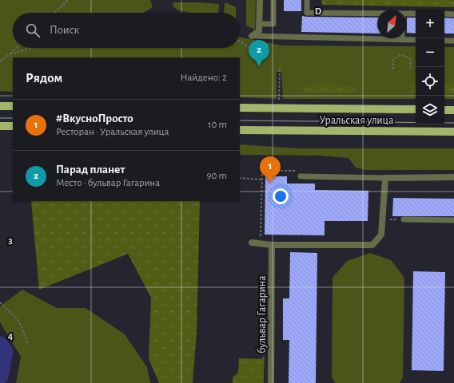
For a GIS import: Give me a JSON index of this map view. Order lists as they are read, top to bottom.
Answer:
{
  "streets": {
    "main road": ["Уральская улица"],
    "street": ["бульвар Гагарина"]
  },
  "north": "top right",
  "page": {
    "map_buttons": ["+", "−"],
    "search": "Поиск",
    "pins": ["2", "1"],
    "heading": ["Рядом", "Найдено: 2"],
    "list": [
      {
        "mark": "1",
        "name": "#ВкусноПросто",
        "note": "Ресторан · Уральская улица",
        "value": "10 m"
      },
      {
        "mark": "2",
        "name": "Парад планет",
        "note": "Место · бульвар Гагарина",
        "value": "90 m"
      }
    ]
  },
  "grid": {
    "columns": ["D"],
    "rows": ["3", "4"]
  }
}
